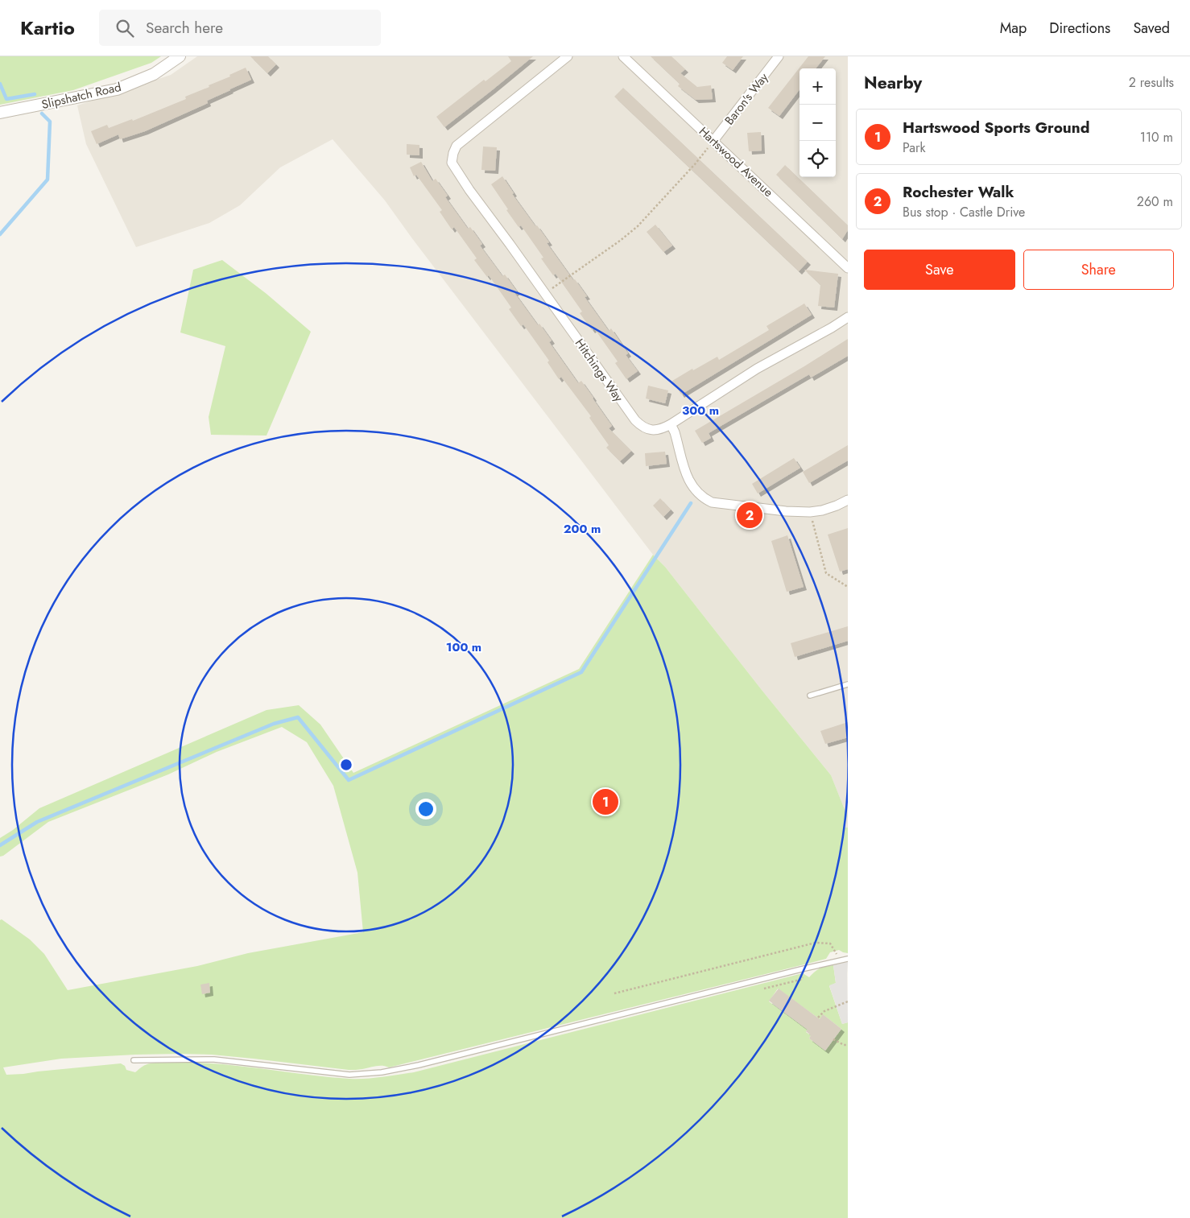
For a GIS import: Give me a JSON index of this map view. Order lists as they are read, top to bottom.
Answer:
{
  "streets": {
    "street": [
      "Slipshatch Road",
      "Baron's Way",
      "Hartswood Avenue",
      "Hitchings Way"
    ]
  },
  "crossings": [
    ["Baron's Way", "Hartswood Avenue"]
  ],
  "page": {
    "header": "Kartio",
    "search": "Search here",
    "nav": ["Map", "Directions", "Saved"],
    "heading": ["Nearby", "2 results"],
    "map_buttons": ["+", "−"],
    "list": [
      {
        "mark": "1",
        "name": "Hartswood Sports Ground",
        "note": "Park",
        "value": "110 m"
      },
      {
        "mark": "2",
        "name": "Rochester Walk",
        "note": "Bus stop · Castle Drive",
        "value": "260 m"
      }
    ],
    "buttons": ["Save", "Share"],
    "pins": ["2", "1"]
  },
  "rings": ["300 m", "200 m", "100 m"]
}
